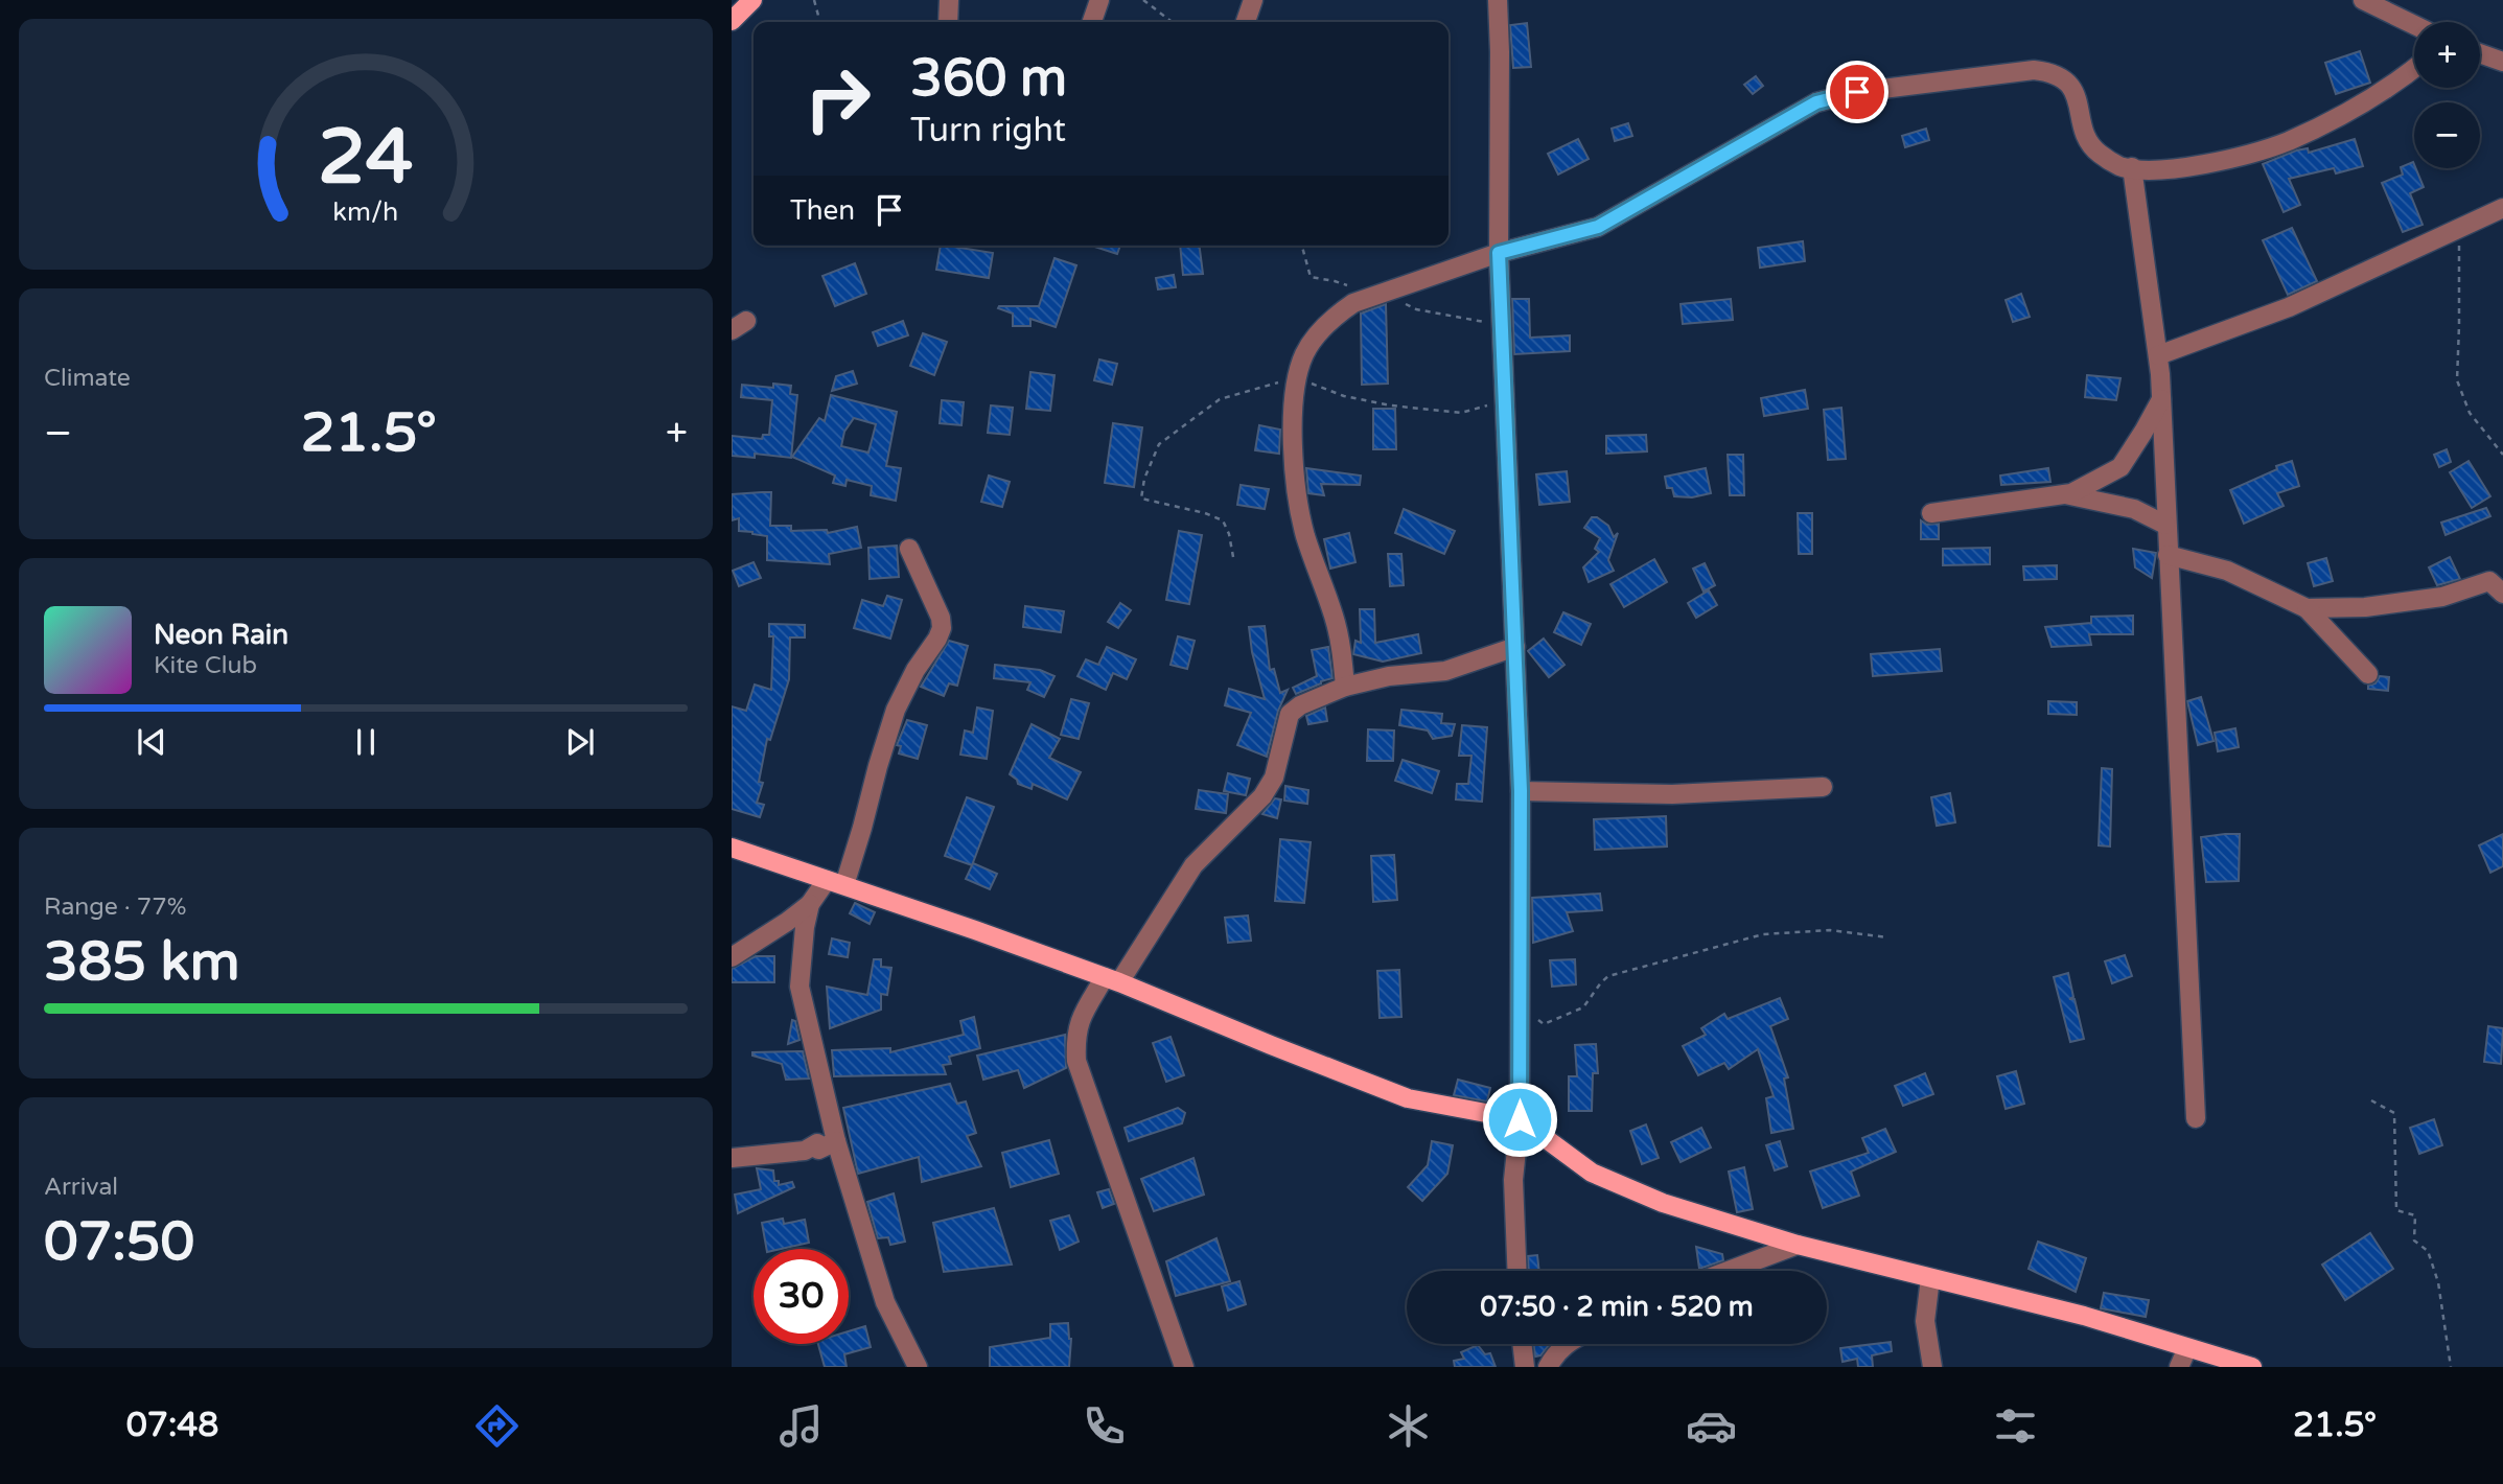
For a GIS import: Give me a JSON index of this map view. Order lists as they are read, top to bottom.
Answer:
{
  "page": {
    "map_buttons": ["+", "−"],
    "turn": ["360 m", "Turn right"],
    "then": "Then",
    "tile": [
      "Climate",
      ["Range · 77%", "385 km"],
      ["Arrival", "07:50"]
    ],
    "heat": ["−", "21.5°", "+"],
    "song": ["Neon Rain", "Kite Club"],
    "limit": "30",
    "trip": "07:50 · 2 min · 520 m",
    "tabs": ["07:48", "21.5°"],
    "gauge": ["24", "km/h"]
  }
}
